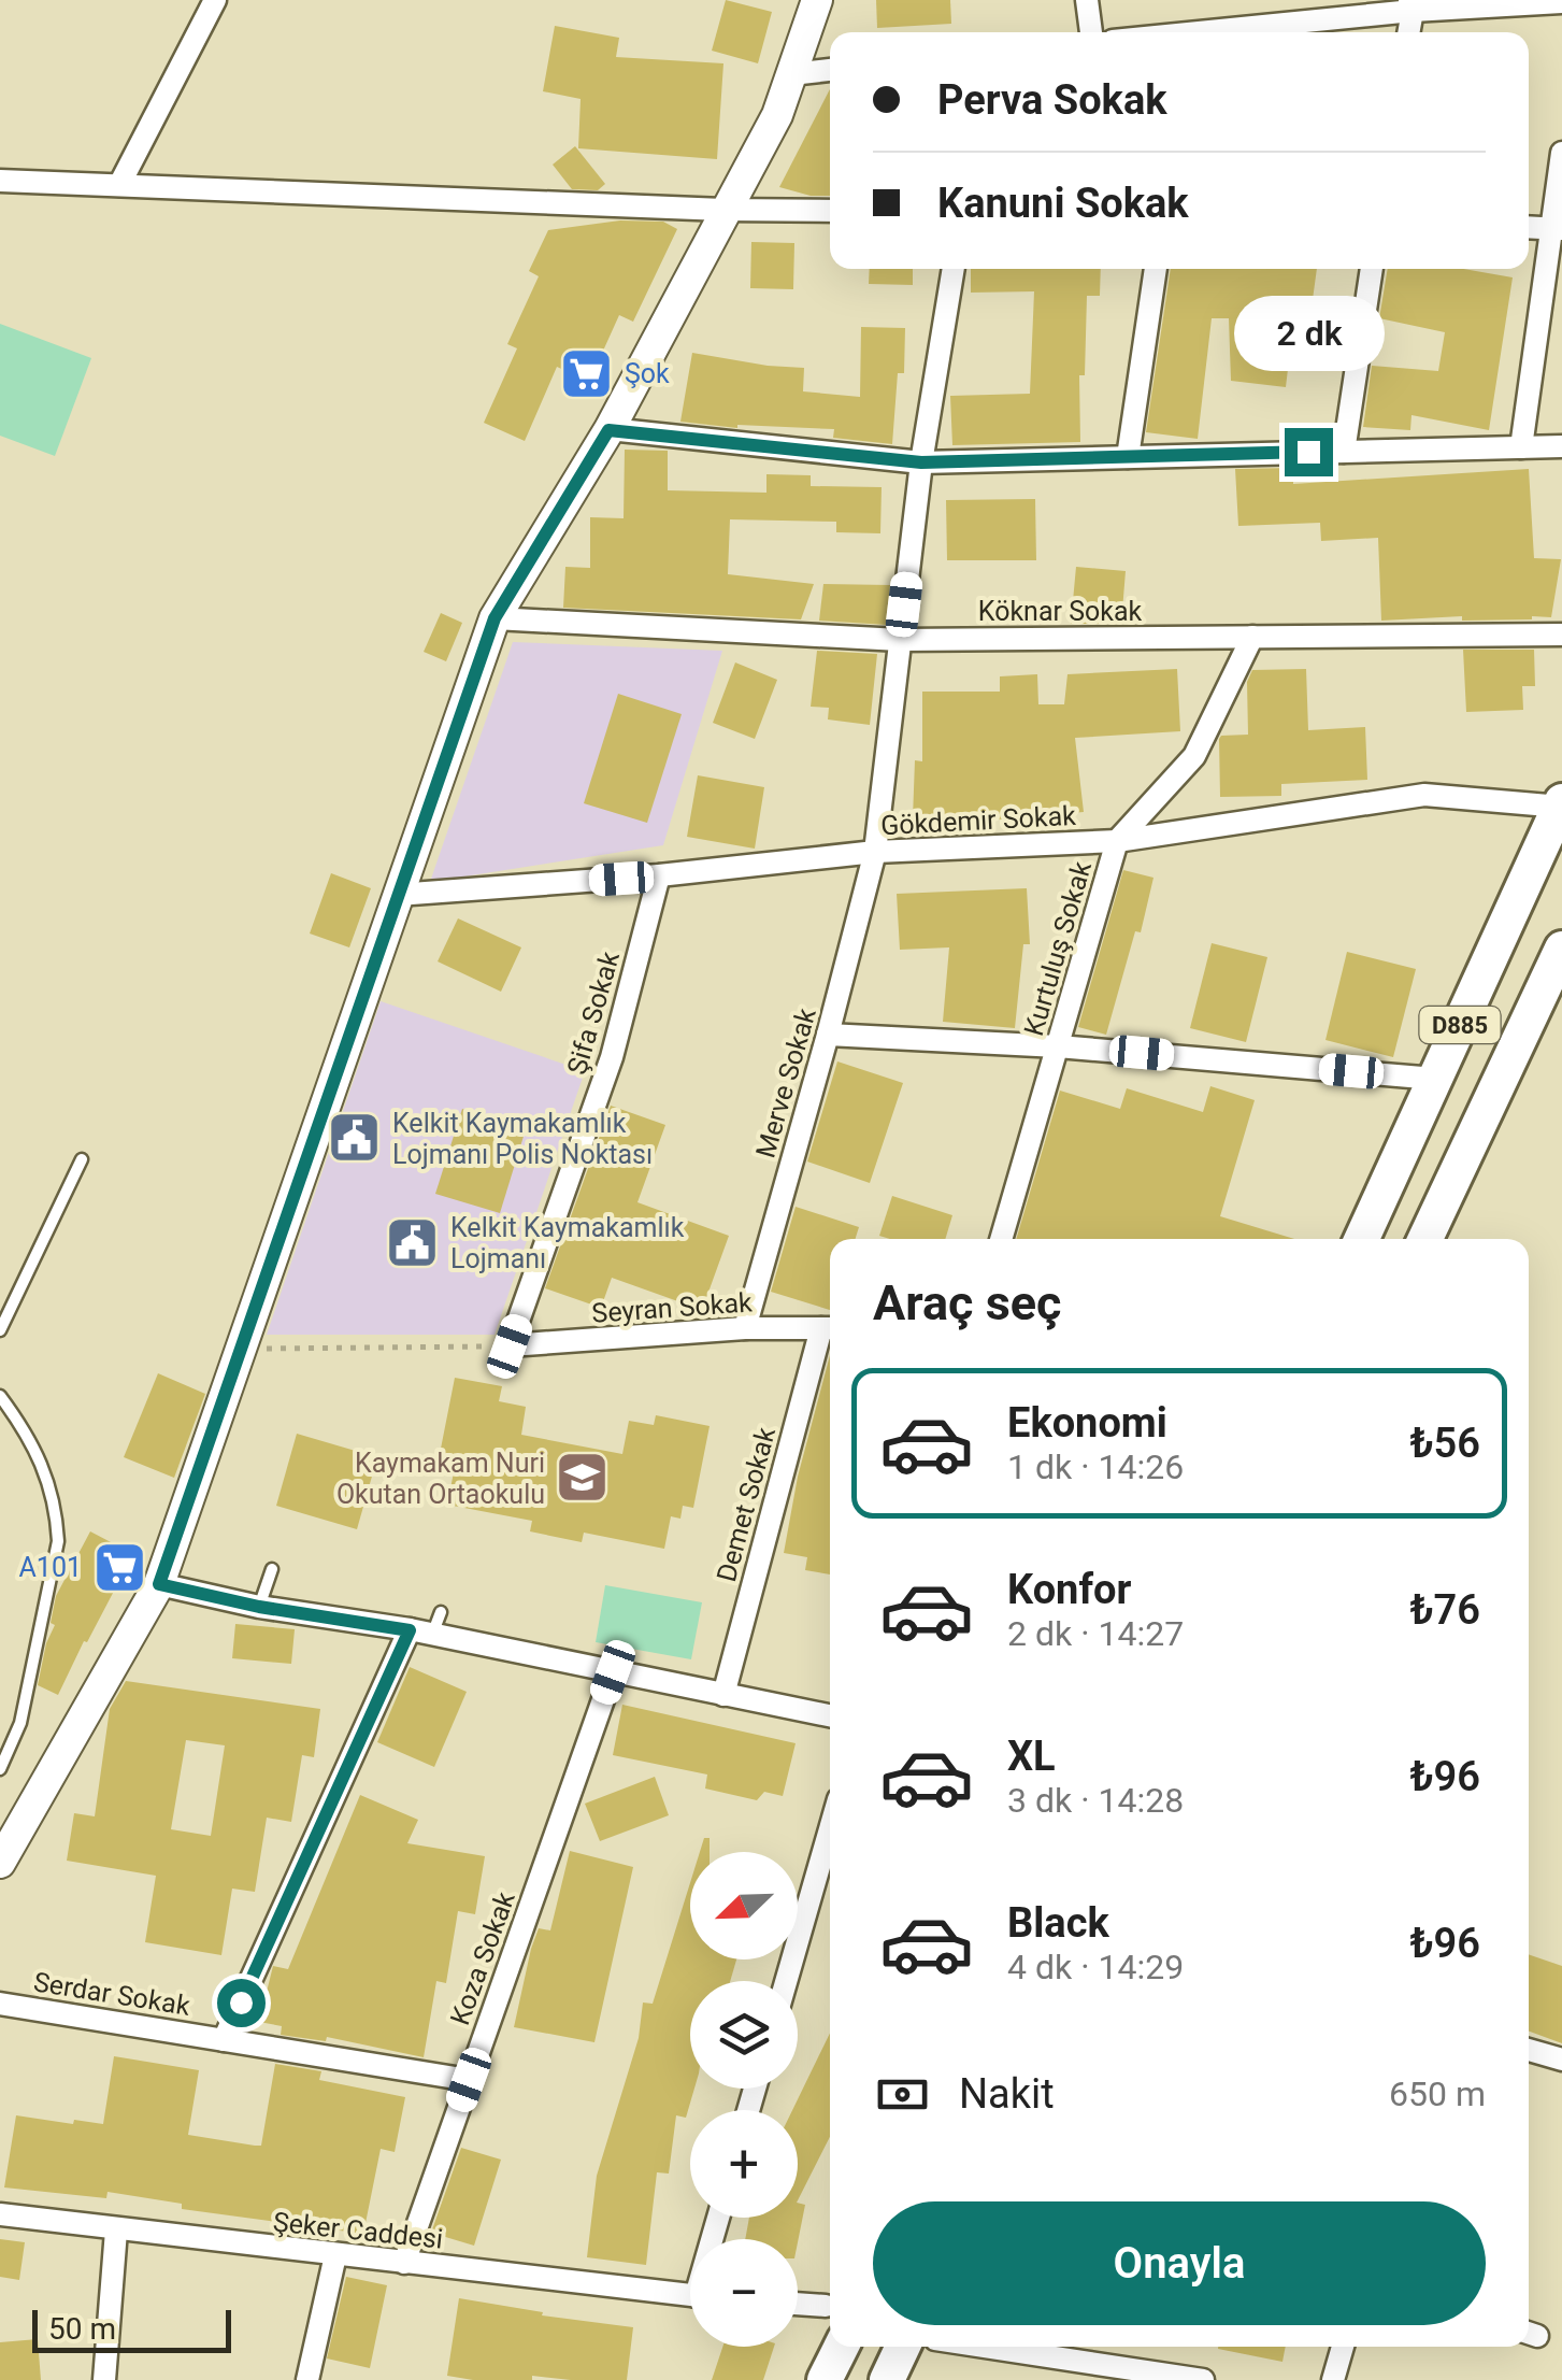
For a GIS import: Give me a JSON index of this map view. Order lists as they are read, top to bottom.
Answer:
{
  "streets": {
    "highway": ["D885"],
    "street": [
      "Köknar Sokak",
      "Gökdemir Sokak",
      "Kurtuluş Sokak",
      "Şifa Sokak",
      "Merve Sokak",
      "Seyran Sokak",
      "Demet Sokak",
      "Koza Sokak",
      "Serdar Sokak",
      "Şeker Caddesi"
    ]
  },
  "crossings": [
    ["Köknar Sokak", "Kurtuluş Sokak"],
    ["Köknar Sokak", "Merve Sokak"],
    ["Gökdemir Sokak", "Kurtuluş Sokak"],
    ["Gökdemir Sokak", "Şifa Sokak"],
    ["Gökdemir Sokak", "D885"],
    ["Gökdemir Sokak", "Merve Sokak"],
    ["Şifa Sokak", "Seyran Sokak"],
    ["Merve Sokak", "Seyran Sokak"],
    ["Seyran Sokak", "Demet Sokak"],
    ["Koza Sokak", "Serdar Sokak"],
    ["Koza Sokak", "Şeker Caddesi"]
  ],
  "places": {
    "supermarket": ["Şok", "A101"],
    "public building": ["Kelkit Kaymakamlık Lojmanı Polis Noktası", "Kelkit Kaymakamlık Lojmanı"],
    "school or university": ["Kaymakam Nuri Okutan Ortaokulu"]
  },
  "scale_bar": "50 m",
  "north": "bottom left",
  "page": {
    "banner": ["Perva Sokak", "Kanuni Sokak"],
    "bubble": "2 dk",
    "heading": "Araç seç",
    "list": [
      {
        "name": "Ekonomi",
        "note": "1 dk · 14:26",
        "value": "₺56"
      },
      {
        "name": "Konfor",
        "note": "2 dk · 14:27",
        "value": "₺76"
      },
      {
        "name": "XL",
        "note": "3 dk · 14:28",
        "value": "₺96"
      },
      {
        "name": "Black",
        "note": "4 dk · 14:29",
        "value": "₺96"
      }
    ],
    "map_buttons": ["+", "−"],
    "pay": ["Nakit", "650 m"],
    "buttons": "Onayla",
    "scale": "50 m"
  }
}
